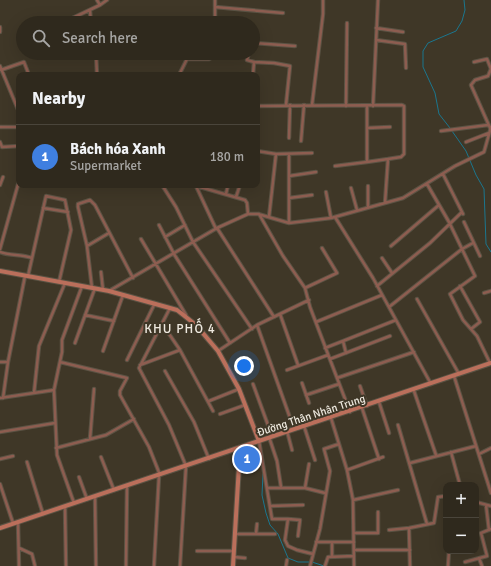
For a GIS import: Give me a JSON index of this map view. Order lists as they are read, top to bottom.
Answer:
{
  "streets": {
    "street": ["Đường Thân Nhân Trung"]
  },
  "districts": ["KHU PHỐ 4"],
  "page": {
    "search": "Search here",
    "heading": "Nearby",
    "list": [
      {
        "mark": "1",
        "name": "Bách hóa Xanh",
        "note": "Supermarket",
        "value": "180 m"
      }
    ],
    "pins": "1",
    "map_buttons": ["+", "−"]
  }
}
